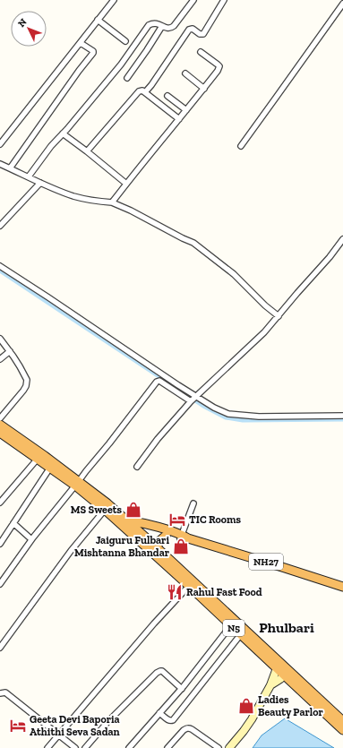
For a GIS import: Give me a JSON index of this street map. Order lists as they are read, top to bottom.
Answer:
{
  "streets": {
    "highway": ["NH27", "N5"]
  },
  "crossings": [
    ["NH27", "N5"]
  ],
  "districts": ["Phulbari"],
  "places": {
    "shop": ["MS Sweets", "Jaiguru Fulbari Mishtanna Bhandar", "Ladies Beauty Parlor"],
    "hotel": ["TIC Rooms", "Geeta Devi Baporia Athithi Seva Sadan"],
    "restaurant": ["Rahul Fast Food"]
  },
  "north": "top left"
}
